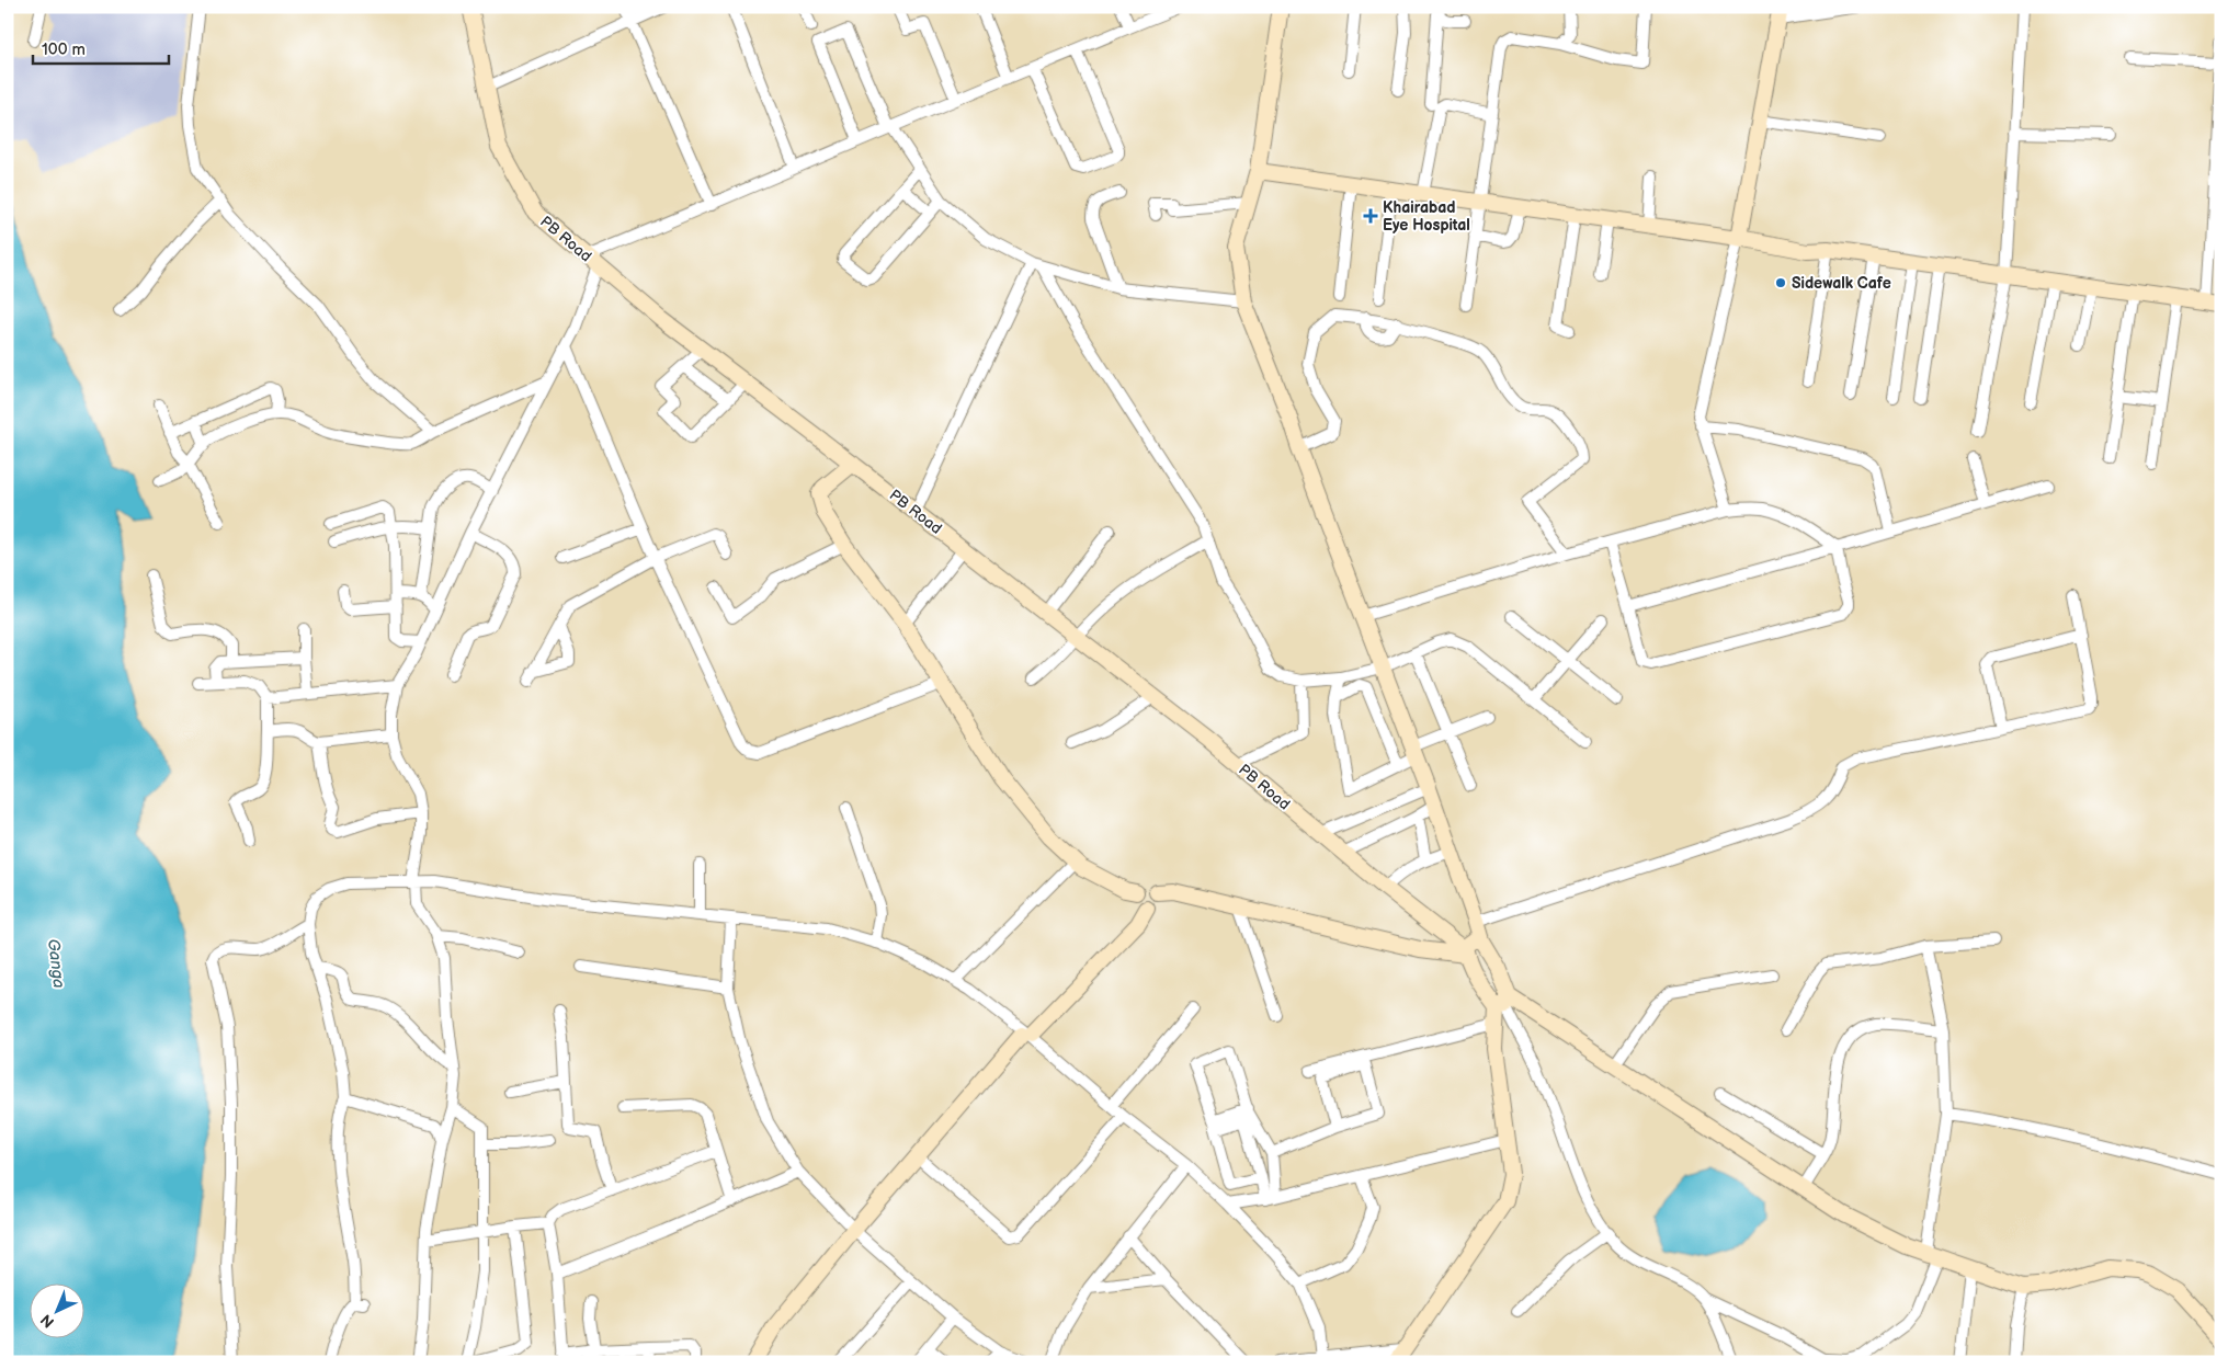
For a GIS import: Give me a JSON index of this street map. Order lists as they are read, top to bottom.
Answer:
{
  "streets": {
    "street": ["PB Road"]
  },
  "water": ["Ganga"],
  "places": {
    "health": ["Khairabad Eye Hospital"],
    "other": ["Sidewalk Cafe"]
  },
  "scale_bar": "100 m",
  "north": "bottom left"
}
